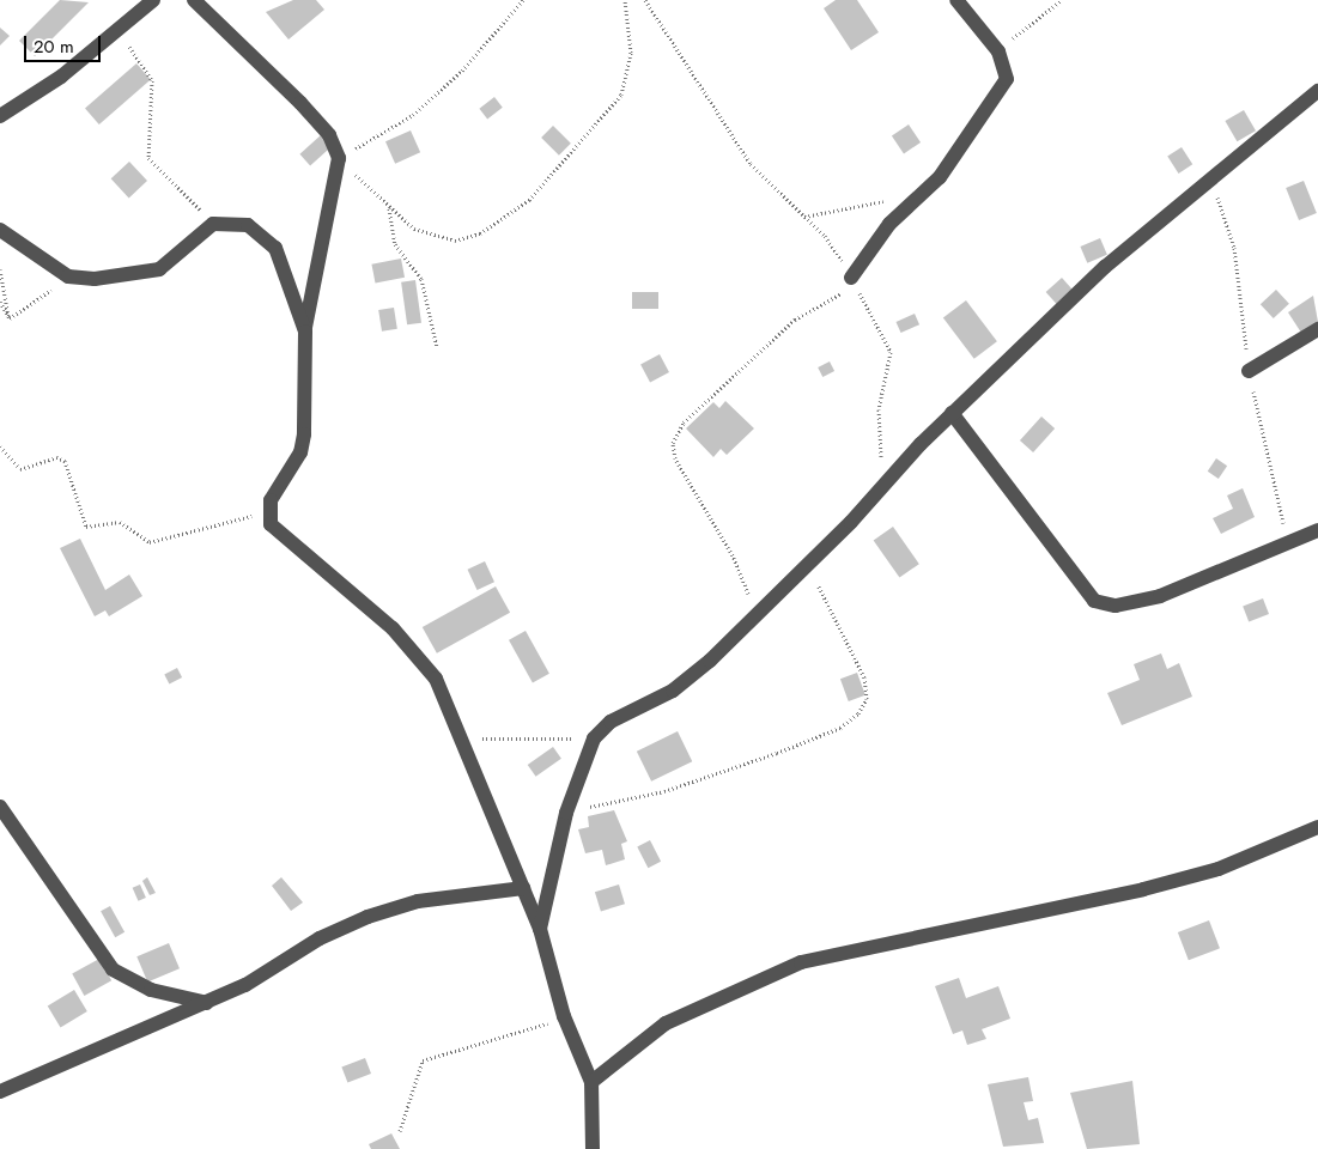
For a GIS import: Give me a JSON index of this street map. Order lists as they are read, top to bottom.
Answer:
{
  "scale_bar": "20 m"
}
